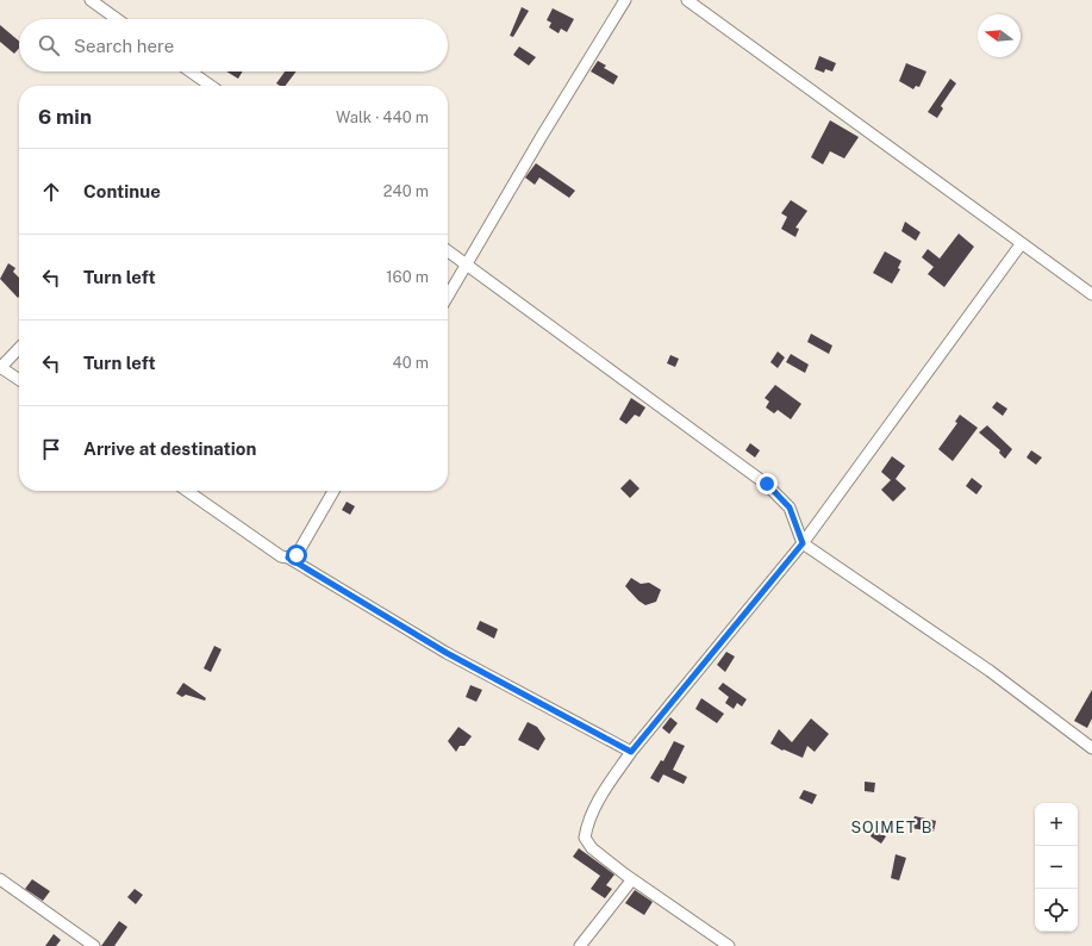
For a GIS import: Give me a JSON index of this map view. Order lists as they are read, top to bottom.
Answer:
{
  "districts": ["SOIMET B"],
  "north": "left",
  "page": {
    "search": "Search here",
    "heading": ["6 min", "Walk · 440 m"],
    "list": [
      ["Continue", "240 m"],
      ["Turn left", "160 m"],
      ["Turn left", "40 m"],
      "Arrive at destination"
    ],
    "map_buttons": ["+", "−"]
  }
}
